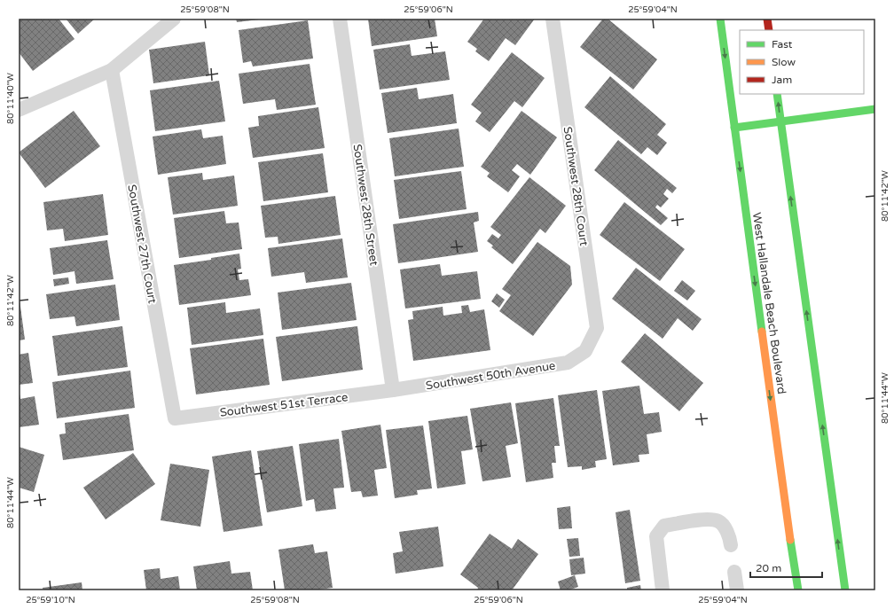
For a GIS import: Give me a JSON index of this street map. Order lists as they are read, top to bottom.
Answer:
{
  "streets": {
    "main road": ["West Hallandale Beach Boulevard"],
    "lane": [
      "Southwest 28th Court",
      "Southwest 28th Street",
      "Southwest 27th Court",
      "Southwest 50th Avenue",
      "Southwest 51st Terrace"
    ]
  },
  "crossings": [
    ["Southwest 28th Court", "Southwest 50th Avenue"],
    ["Southwest 28th Street", "Southwest 50th Avenue"],
    ["Southwest 28th Street", "Southwest 51st Terrace"],
    ["Southwest 27th Court", "Southwest 51st Terrace"],
    ["Southwest 50th Avenue", "Southwest 51st Terrace"]
  ],
  "legend": ["Fast", "Slow", "Jam"],
  "scale_bar": "20 m",
  "coordinates": [
    "25°59'08\"N",
    "25°59'06\"N",
    "25°59'04\"N",
    "80°11'40\"W",
    "80°11'42\"W",
    "80°11'44\"W",
    "25°59'10\"N"
  ]
}
